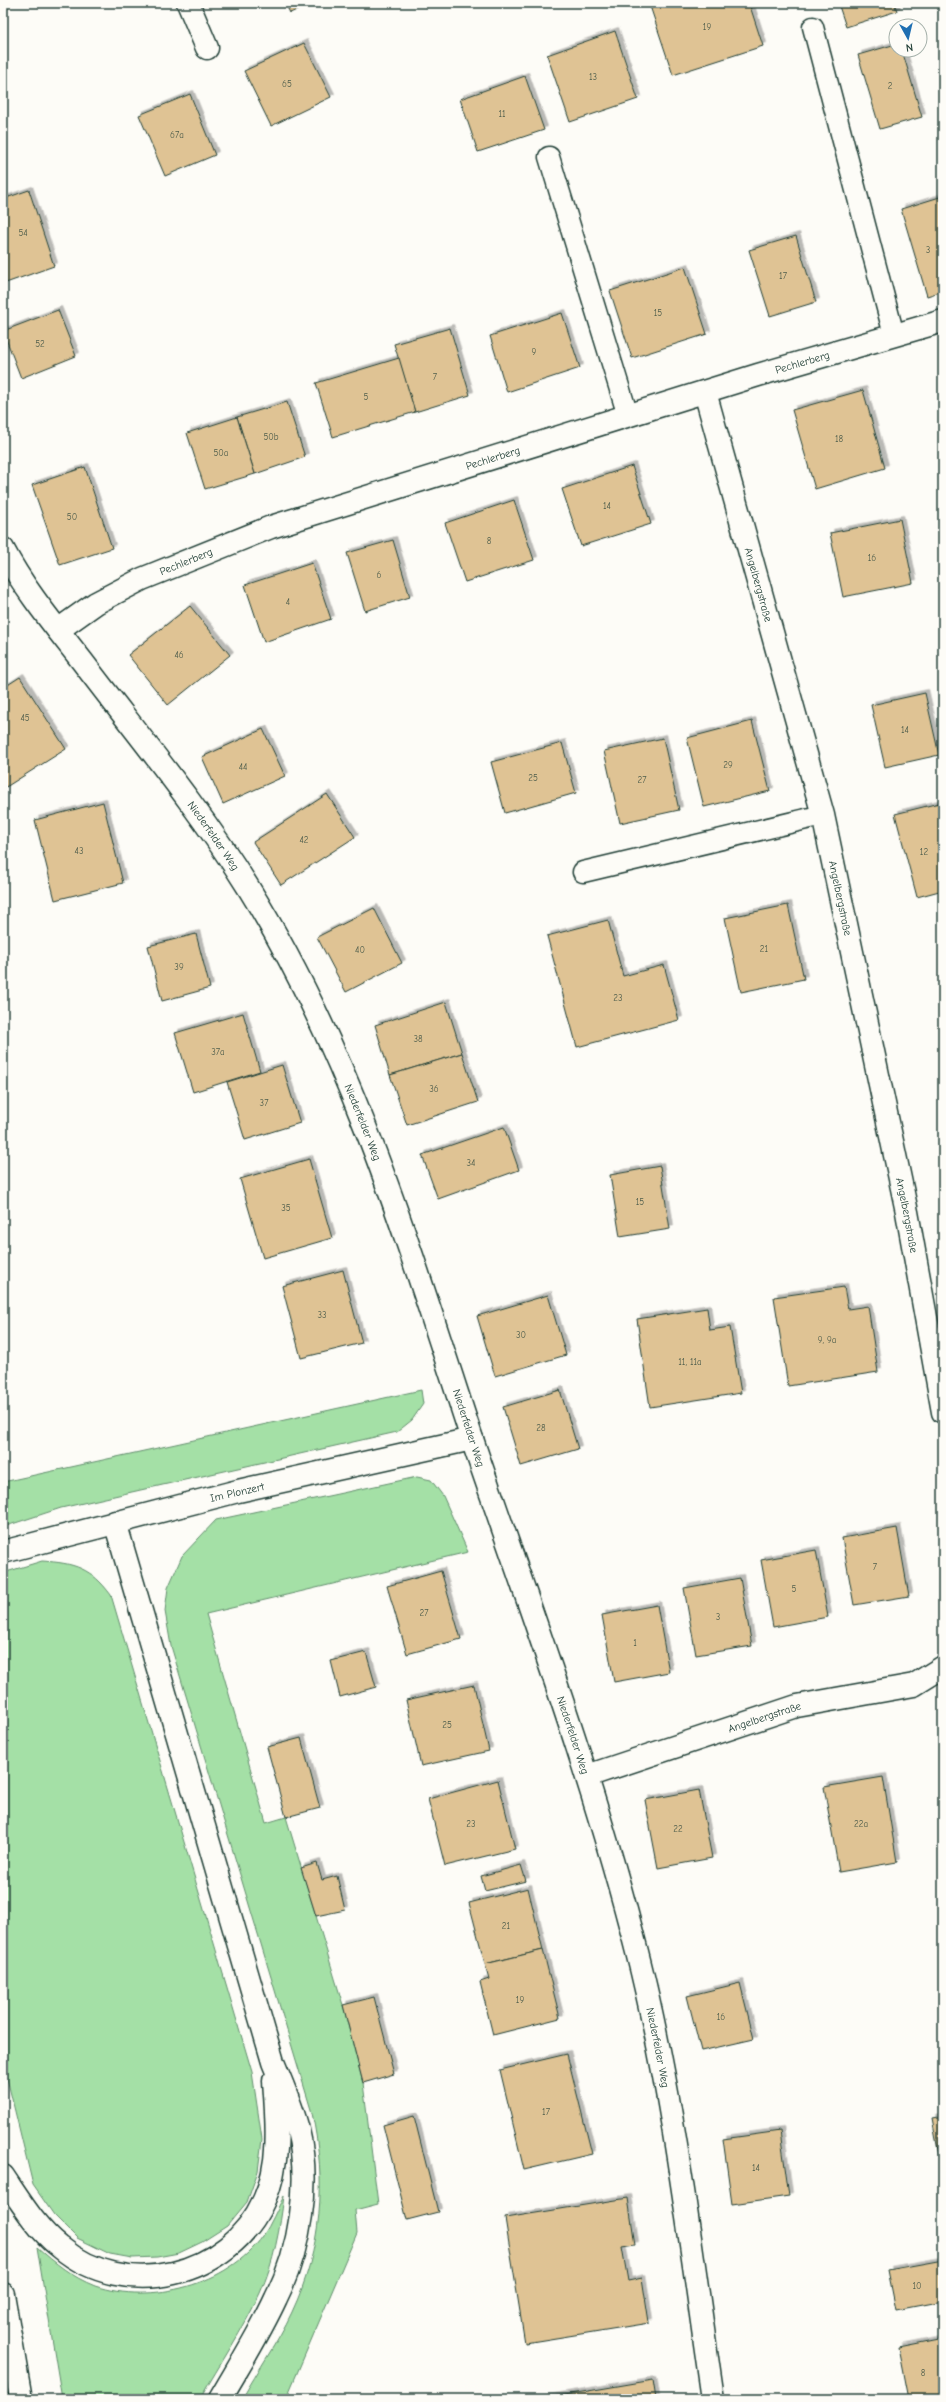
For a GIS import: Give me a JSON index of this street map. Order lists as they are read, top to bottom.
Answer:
{
  "streets": {
    "main road": [
      "Pechlerberg",
      "Angelbergstraße",
      "Niederfelder Weg",
      "Im Plonzert"
    ]
  },
  "crossings": [
    ["Pechlerberg", "Angelbergstraße"],
    ["Pechlerberg", "Niederfelder Weg"],
    ["Angelbergstraße", "Niederfelder Weg"],
    ["Niederfelder Weg", "Im Plonzert"]
  ],
  "house_numbers": [
    "19",
    "13",
    "65",
    "2",
    "11",
    "67a",
    "54",
    "3",
    "17",
    "15",
    "52",
    "9",
    "7",
    "5",
    "50b",
    "18",
    "50a",
    "14",
    "50",
    "8",
    "16",
    "6",
    "4",
    "46",
    "45",
    "14",
    "29",
    "44",
    "25",
    "27",
    "42",
    "43",
    "12",
    "21",
    "40",
    "39",
    "23",
    "38",
    "37a",
    "36",
    "37",
    "34",
    "15",
    "35",
    "33",
    "30",
    "9, 9a",
    "11, 11a",
    "28",
    "7",
    "5",
    "27",
    "3",
    "1",
    "25",
    "23",
    "22a",
    "22",
    "21",
    "19",
    "16",
    "17",
    "14",
    "10",
    "8"
  ],
  "north": "bottom"
}
